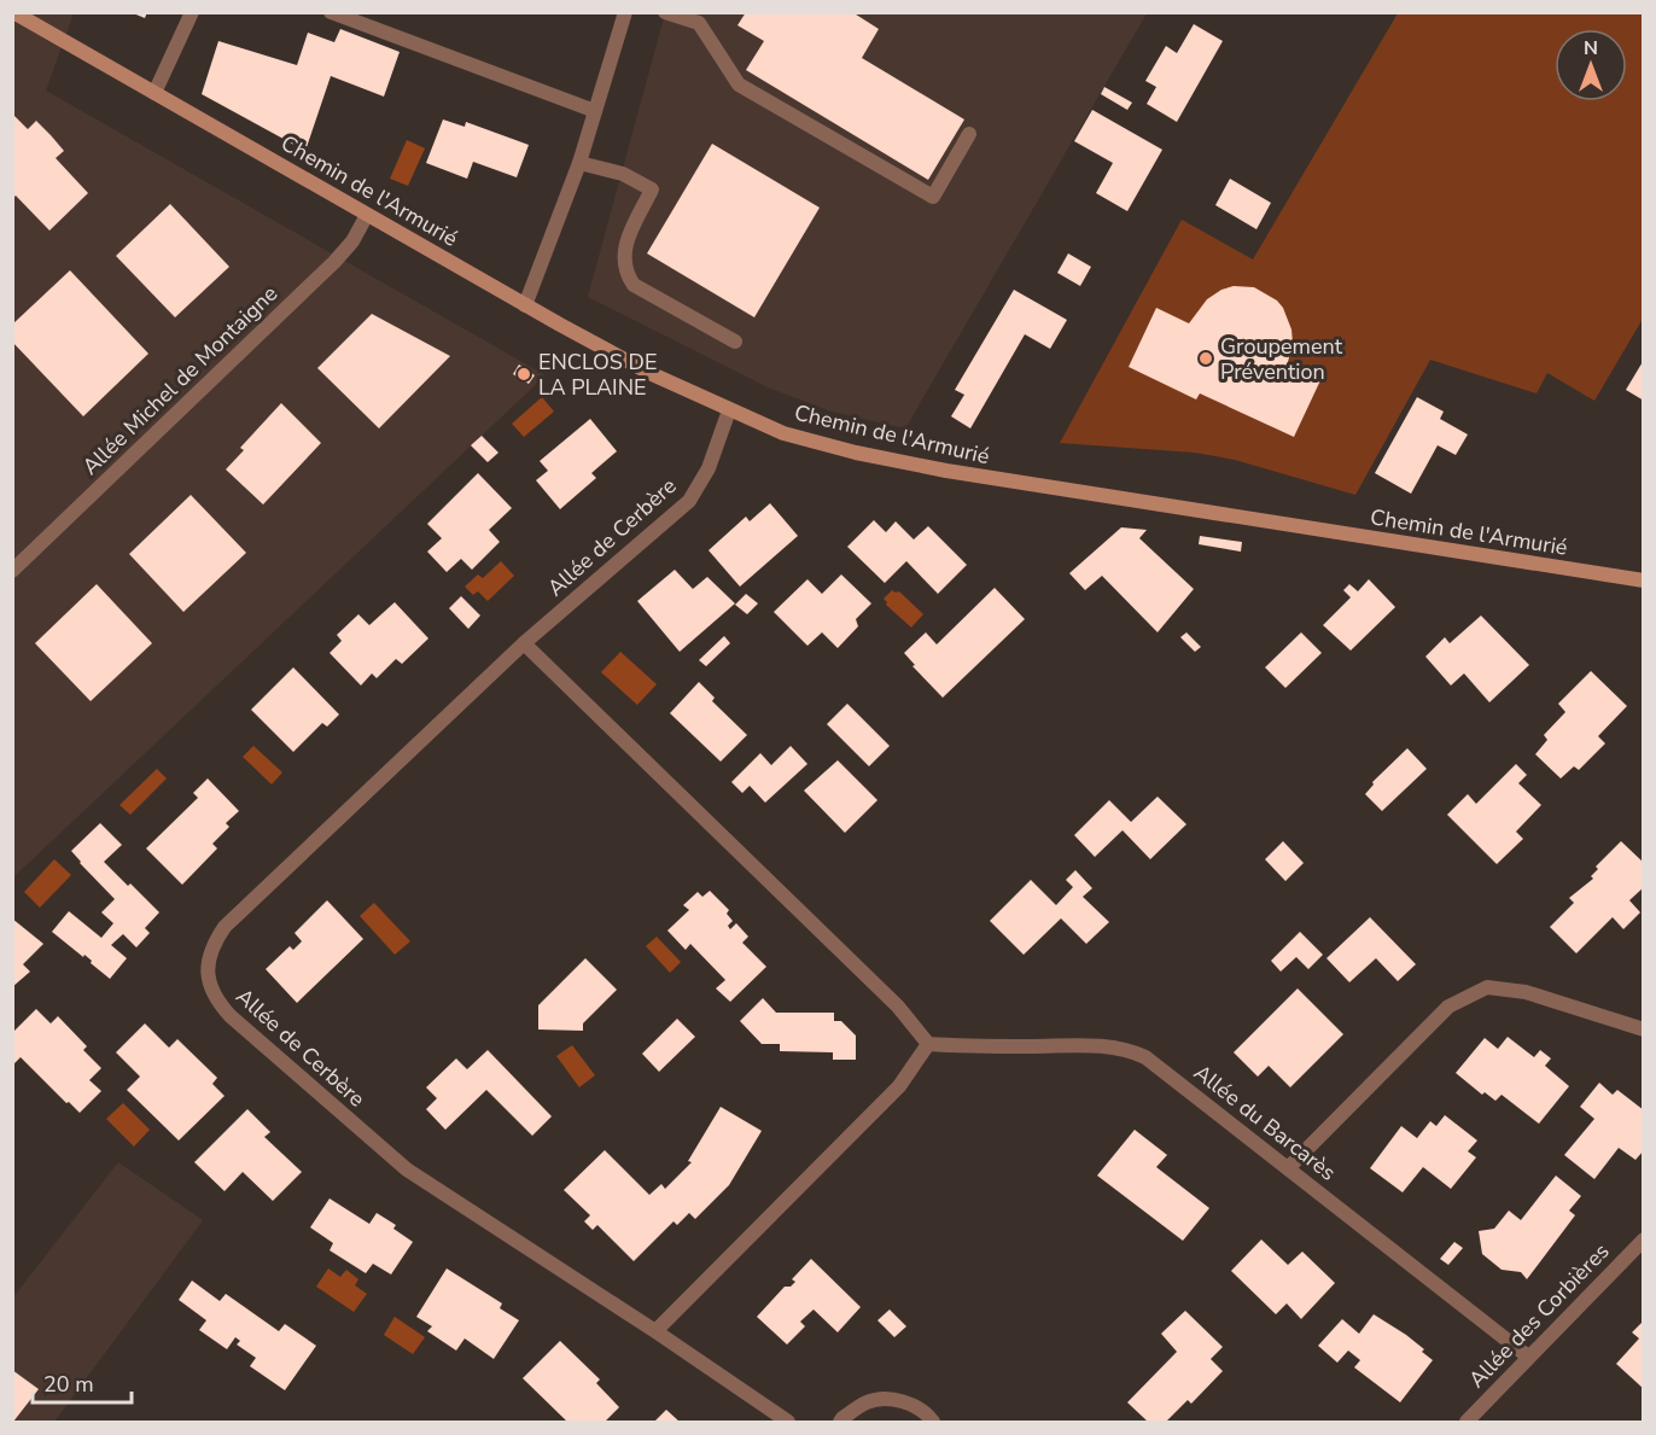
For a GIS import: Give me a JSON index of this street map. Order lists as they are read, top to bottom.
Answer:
{
  "streets": {
    "street": [
      "Chemin de l'Armurié",
      "Allée Michel de Montaigne",
      "Allée de Cerbère",
      "Allée du Barcarès",
      "Allée des Corbières"
    ]
  },
  "crossings": [
    ["Chemin de l'Armurié", "Allée Michel de Montaigne"],
    ["Chemin de l'Armurié", "Allée de Cerbère"],
    ["Allée du Barcarès", "Allée des Corbières"]
  ],
  "places": ["Groupement Prévention", "ENCLOS DE LA PLAINE"],
  "scale_bar": "20 m",
  "north": "top"
}
